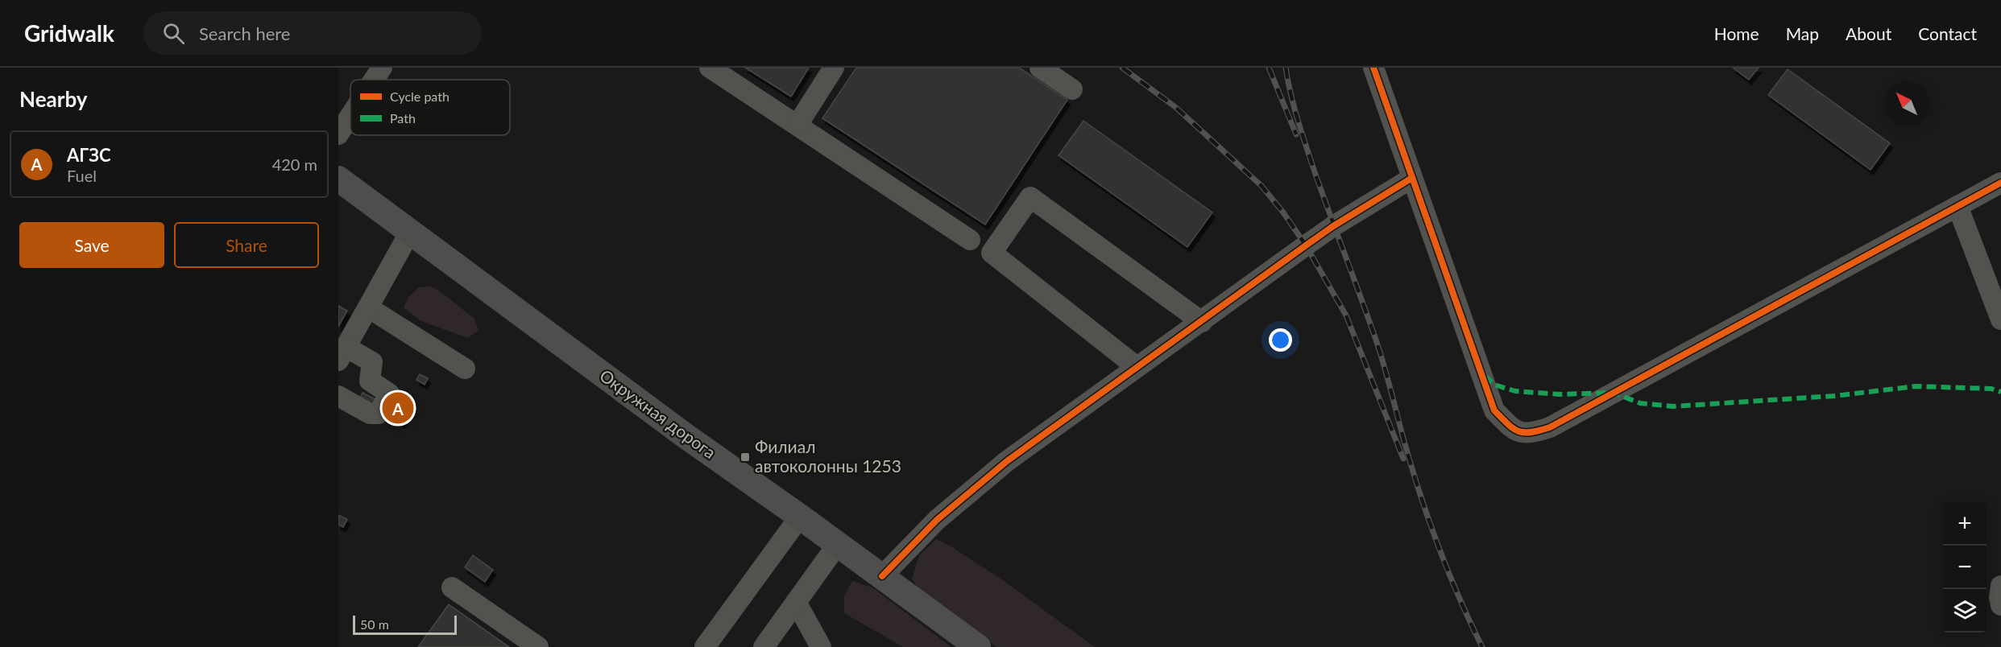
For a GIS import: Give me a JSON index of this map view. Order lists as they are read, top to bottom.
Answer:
{
  "streets": {
    "main road": ["Окружная дорога"]
  },
  "places": {
    "transit": ["Филиал автоколонны 1253"]
  },
  "legend": ["Cycle path", "Path"],
  "scale_bar": "50 m",
  "north": "top left",
  "page": {
    "header": "Gridwalk",
    "search": "Search here",
    "nav": [
      "Home",
      "Map",
      "About",
      "Contact"
    ],
    "heading": "Nearby",
    "list": [
      {
        "mark": "A",
        "name": "АГЗС",
        "note": "Fuel",
        "value": "420 m"
      }
    ],
    "buttons": ["Save", "Share"],
    "pins": "A",
    "map_buttons": ["+", "−"],
    "scale": "50 m"
  }
}
